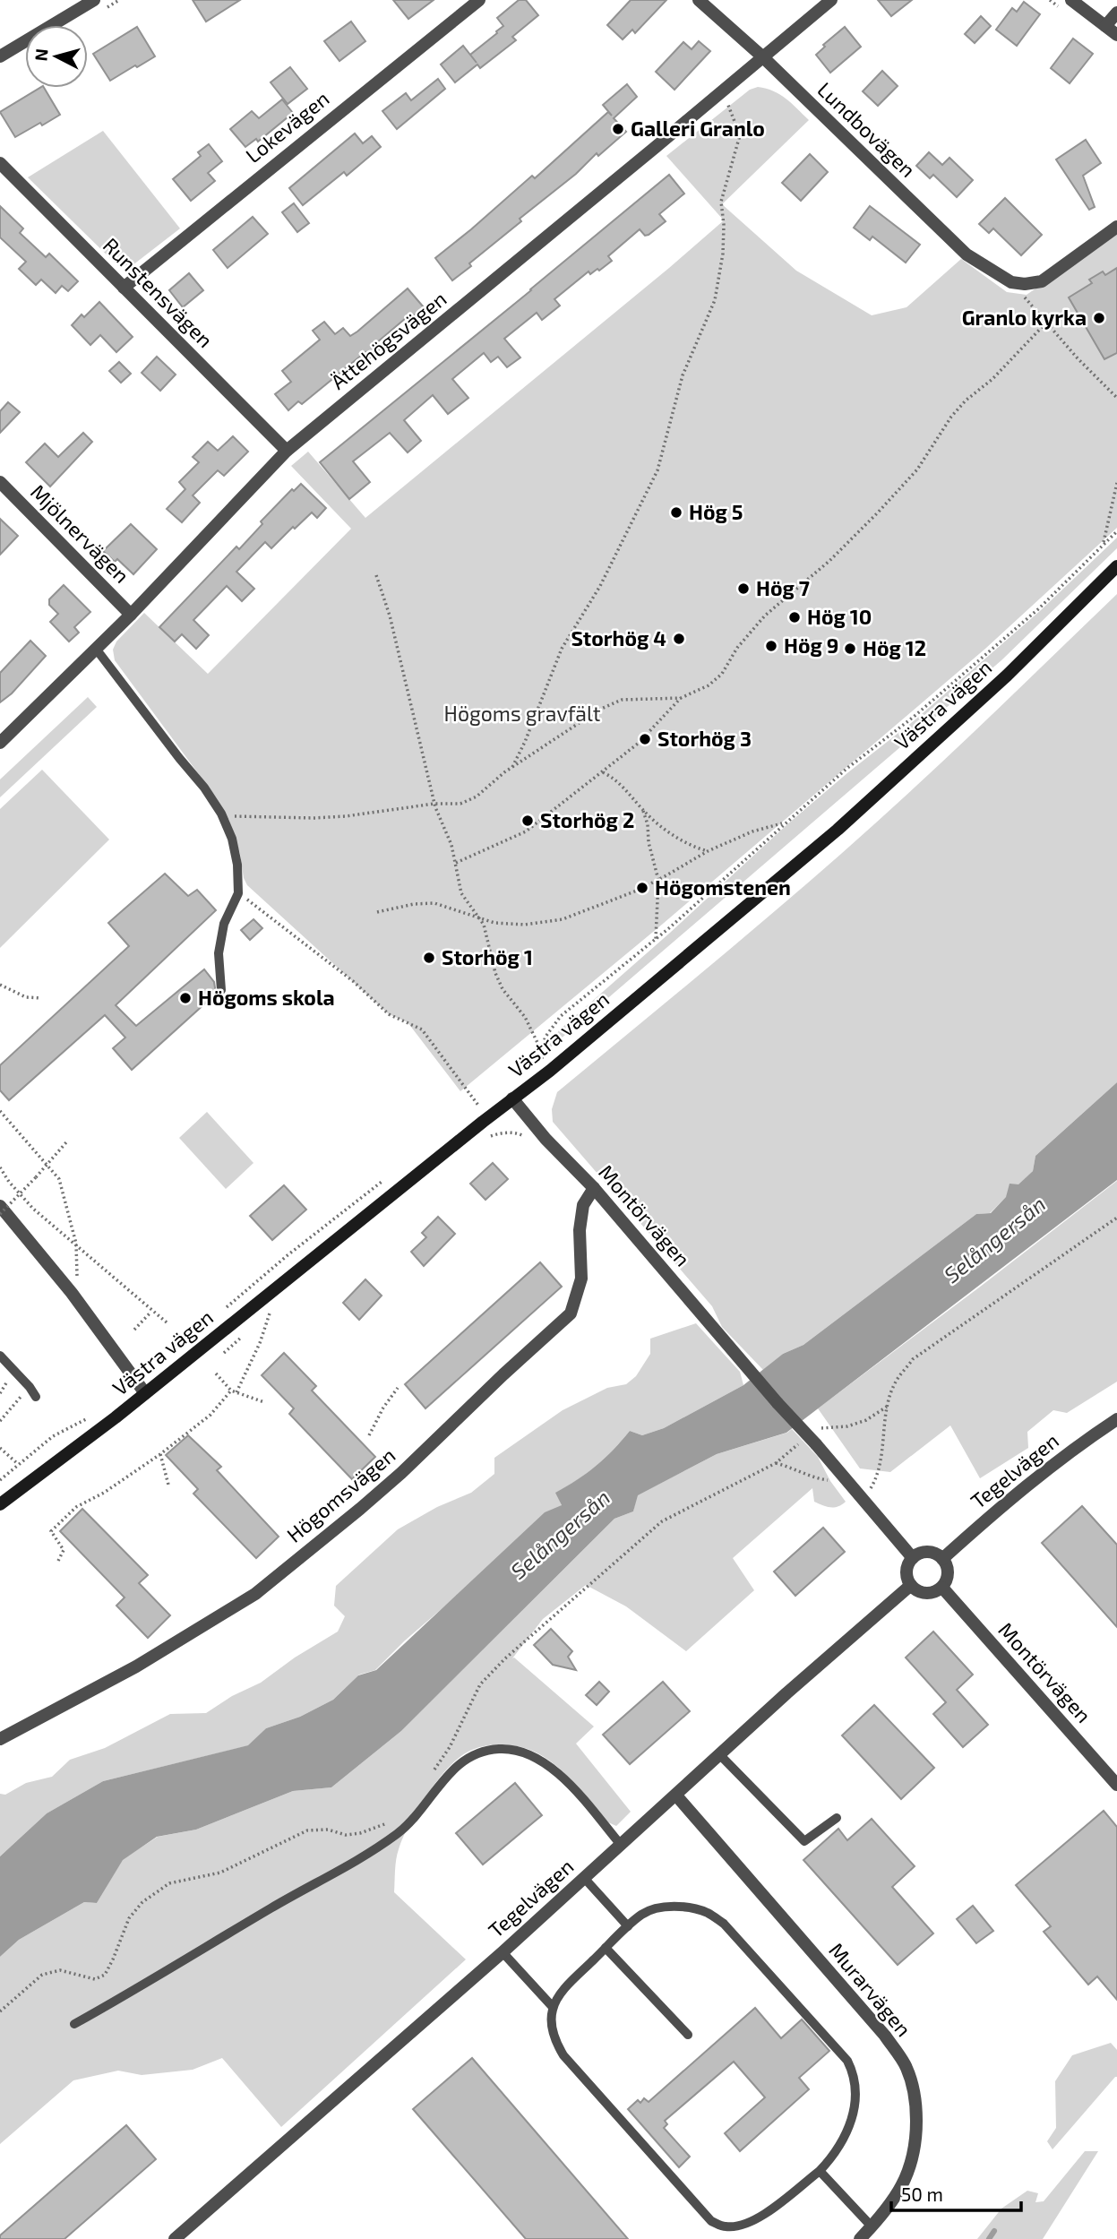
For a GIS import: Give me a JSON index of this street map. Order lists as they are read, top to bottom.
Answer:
{
  "streets": {
    "street": [
      "Lokevägen",
      "Lundbovägen",
      "Runstensvägen",
      "Ättehögsvägen",
      "Mjölnervägen",
      "Västra vägen",
      "Montörvägen",
      "Tegelvägen",
      "Högomsvägen",
      "Murarvägen"
    ]
  },
  "crossings": [
    ["Lokevägen", "Runstensvägen"],
    ["Lundbovägen", "Ättehögsvägen"],
    ["Runstensvägen", "Ättehögsvägen"],
    ["Ättehögsvägen", "Mjölnervägen"],
    ["Västra vägen", "Montörvägen"],
    ["Montörvägen", "Tegelvägen"],
    ["Montörvägen", "Högomsvägen"],
    ["Tegelvägen", "Murarvägen"]
  ],
  "water": ["Selångersån"],
  "parks": ["Högoms gravfält"],
  "places": [
    "Galleri Granlo",
    "Granlo kyrka",
    "Hög 5",
    "Hög 7",
    "Hög 10",
    "Storhög 4",
    "Hög 9",
    "Hög 12",
    "Storhög 3",
    "Storhög 2",
    "Högomstenen",
    "Storhög 1",
    "Högoms skola"
  ],
  "scale_bar": "50 m",
  "north": "left"
}
